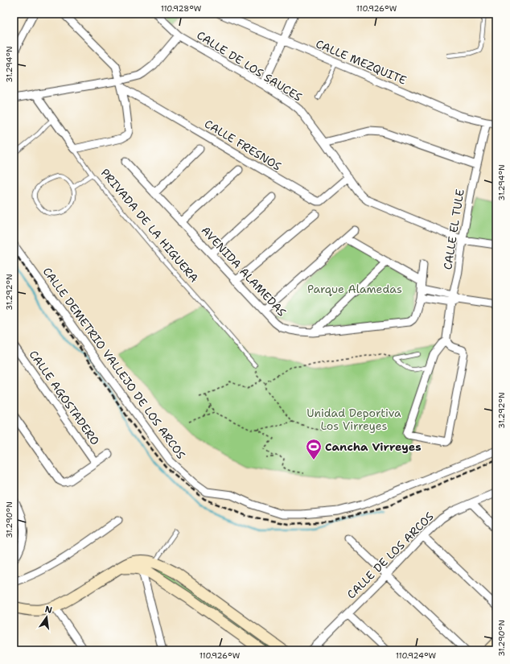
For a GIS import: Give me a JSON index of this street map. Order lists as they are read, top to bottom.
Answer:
{
  "streets": {
    "street": [
      "CALLE MEZQUITE",
      "CALLE DE LOS SAUCES",
      "CALLE FRESNOS",
      "PRIVADA DE LA HIGUERA",
      "CALLE EL TULE",
      "AVENIDA ALAMEDAS",
      "CALLE DEMETRIO VALLEJO DE LOS ARCOS",
      "CALLE AGOSTADERO",
      "CALLE DE LOS ARCOS"
    ]
  },
  "crossings": [
    ["CALLE MEZQUITE", "CALLE EL TULE"],
    ["CALLE DE LOS SAUCES", "CALLE FRESNOS"],
    ["CALLE DE LOS SAUCES", "CALLE EL TULE"]
  ],
  "parks": ["Parque Alamedas", "Unidad Deportiva Los Virreyes"],
  "places": {
    "sports": ["Cancha Virreyes"]
  },
  "north": "top",
  "coordinates": [
    "110.928°W",
    "110.926°W",
    "31.294°N",
    "31.292°N",
    "31.290°N",
    "110.924°W"
  ]
}
